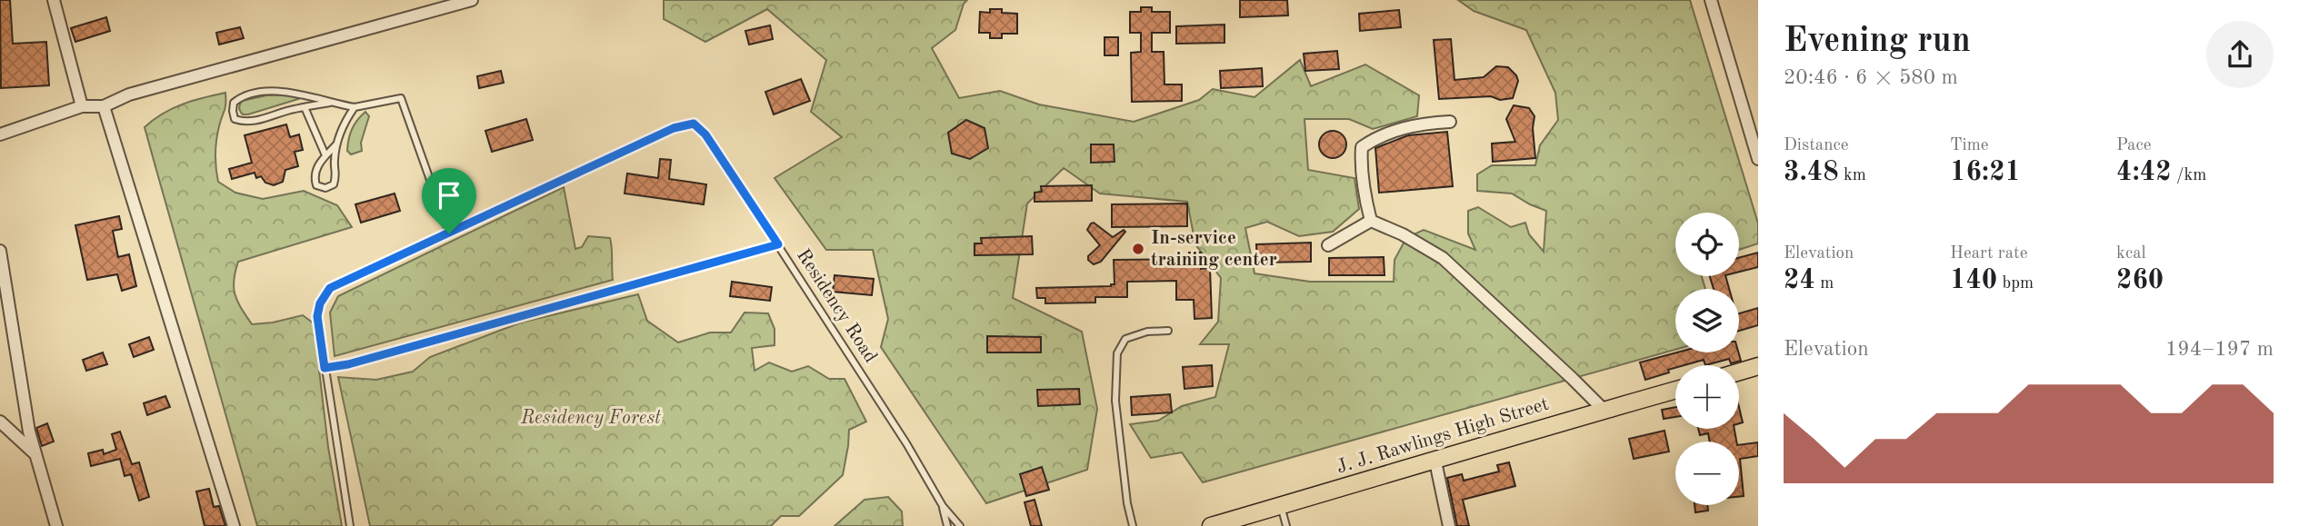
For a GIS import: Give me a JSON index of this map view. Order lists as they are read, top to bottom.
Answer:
{
  "streets": {
    "main road": ["J. J. Rawlings High Street"],
    "lane": ["Residency Road"]
  },
  "parks": ["Residency Forest"],
  "places": ["In-service training center"],
  "page": {
    "heading": ["Evening run", "20:46 · 6 × 580 m"],
    "stats": [
      ["Distance", "3.48 km"],
      ["Time", "16:21"],
      ["Pace", "4:42 /km"],
      ["Elevation", "24 m"],
      ["Heart rate", "140 bpm"],
      ["kcal", "260"]
    ],
    "map_buttons": ["+", "−"],
    "chart": ["Elevation", "194–197 m"]
  }
}
